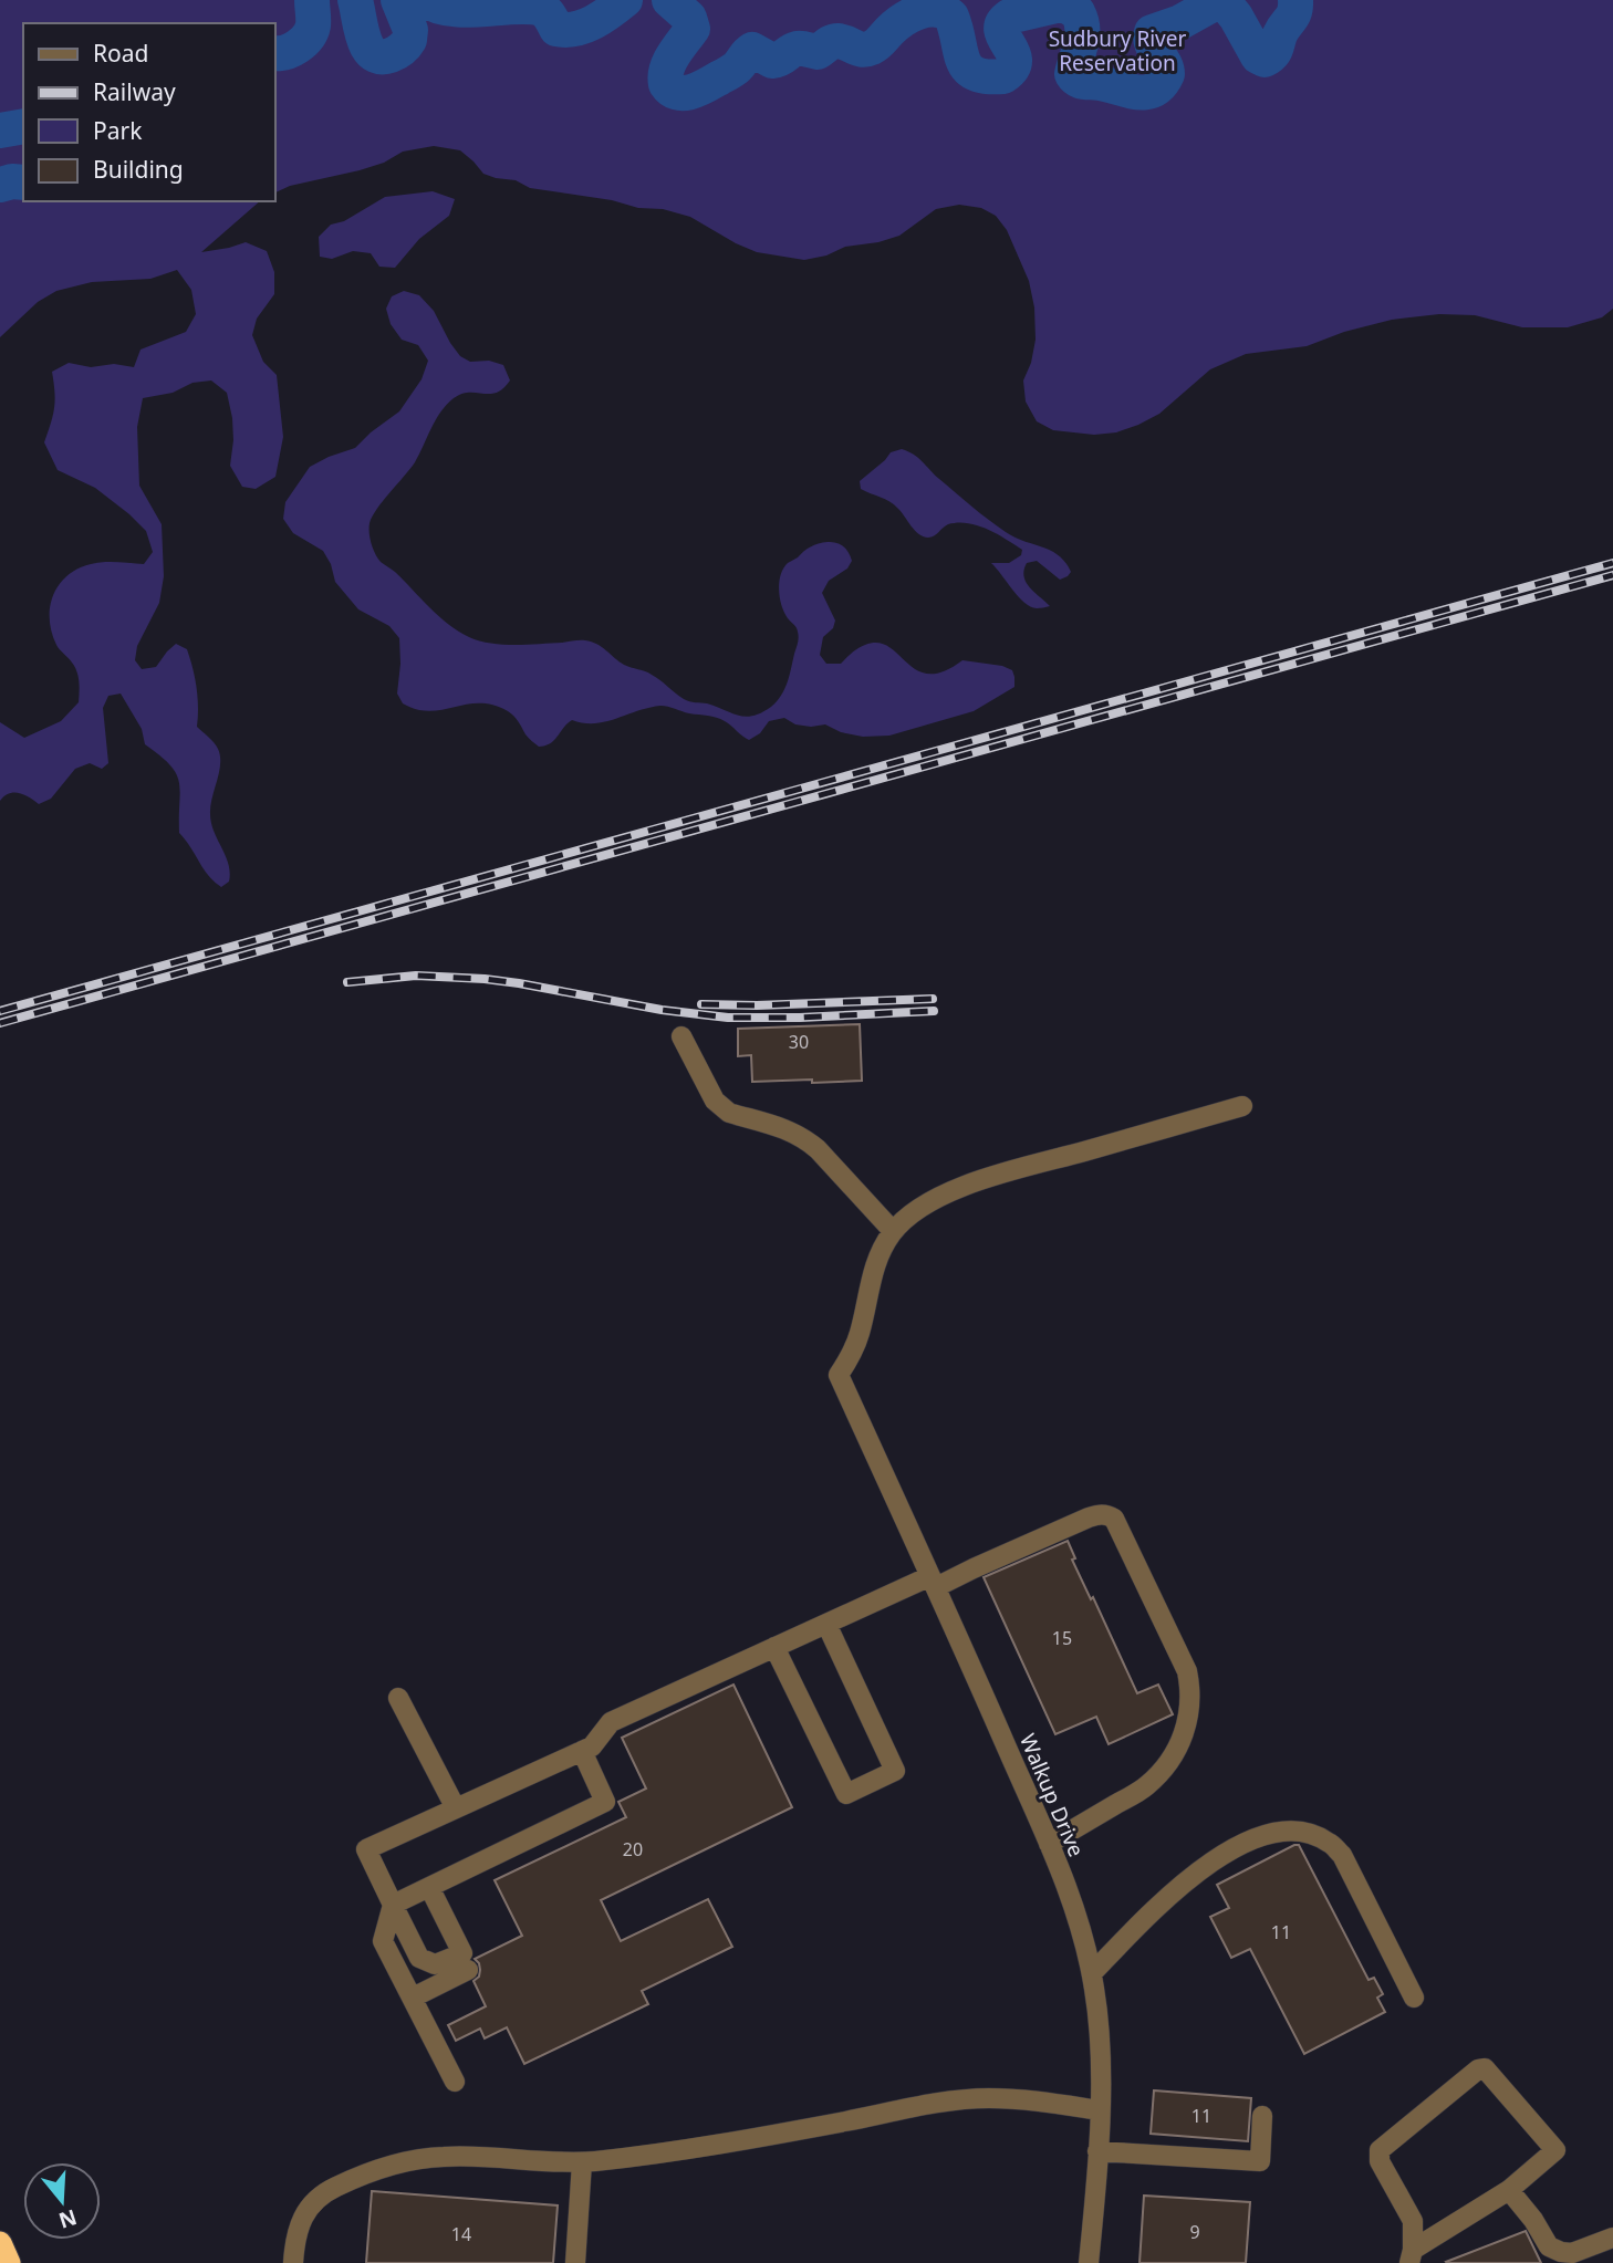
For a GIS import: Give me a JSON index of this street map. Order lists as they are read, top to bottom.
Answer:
{
  "streets": {
    "street": ["Walkup Drive"]
  },
  "parks": ["Sudbury River Reservation"],
  "house_numbers": [
    "30",
    "15",
    "20",
    "11",
    "11",
    "9",
    "14"
  ],
  "legend": [
    "Road",
    "Railway",
    "Park",
    "Building"
  ],
  "north": "bottom"
}
